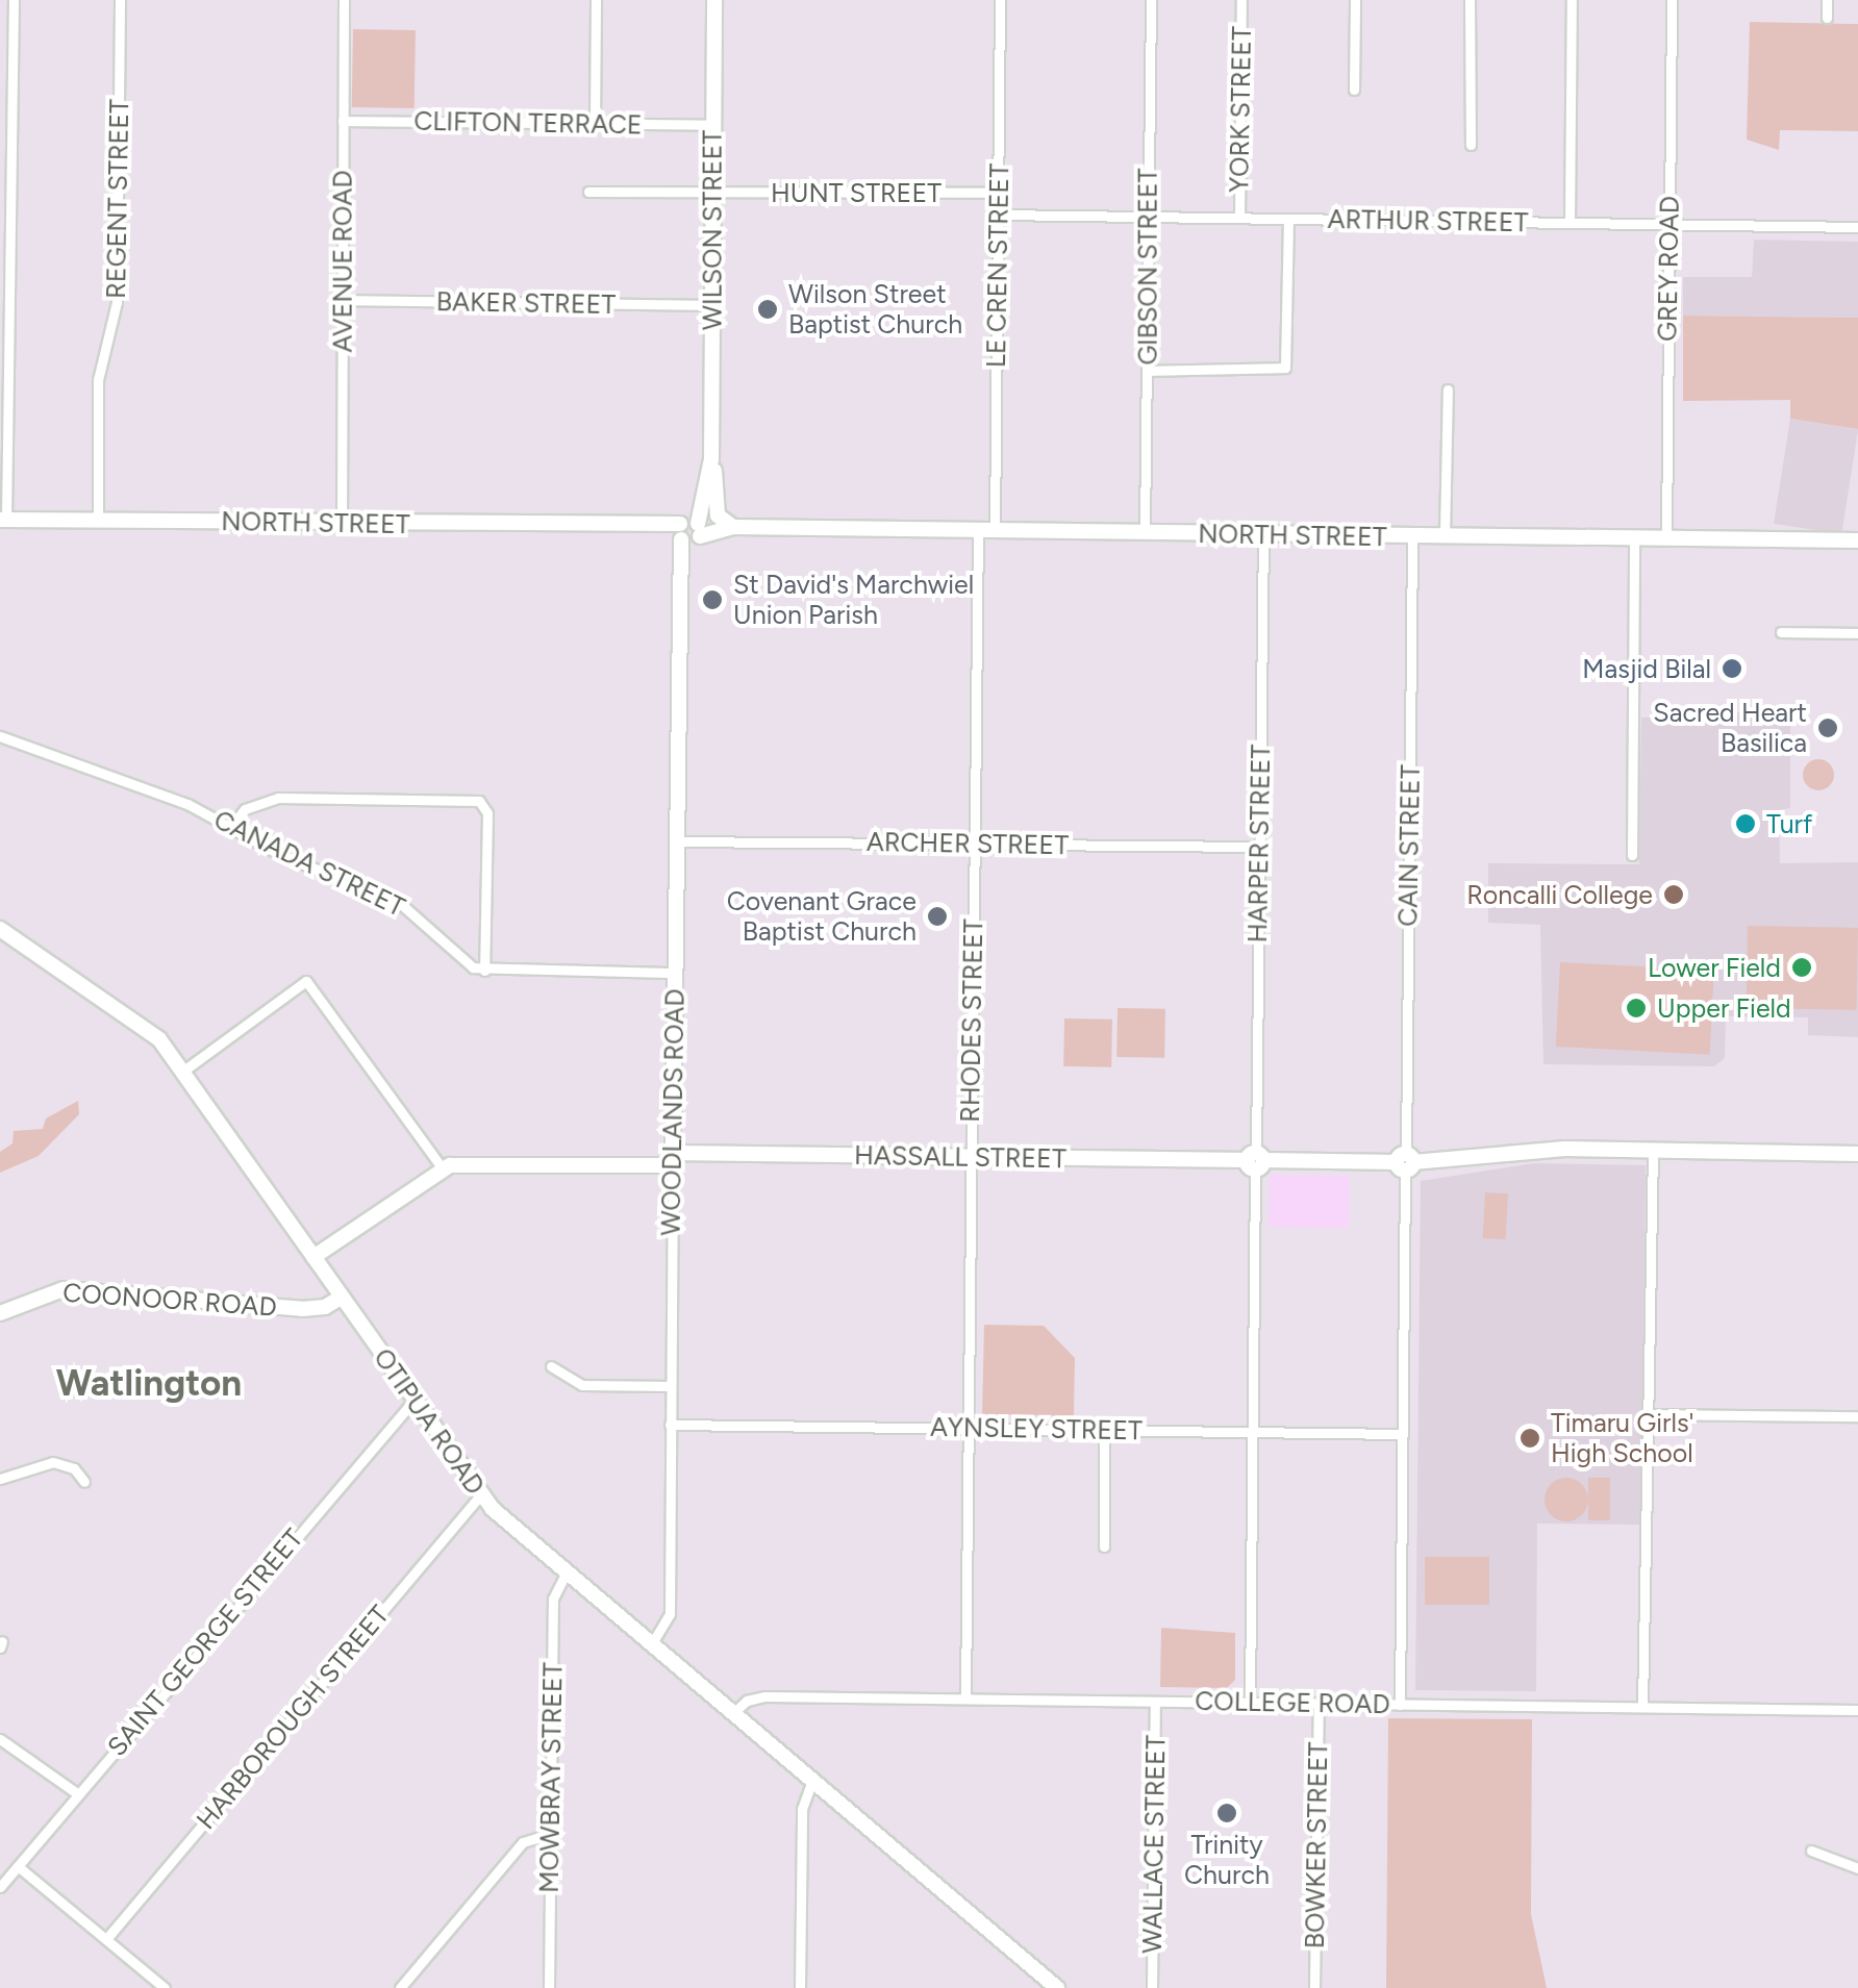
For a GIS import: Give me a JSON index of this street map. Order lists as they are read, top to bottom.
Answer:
{
  "streets": {
    "street": [
      "YORK STREET",
      "CLIFTON TERRACE",
      "HUNT STREET",
      "REGENT STREET",
      "ARTHUR STREET",
      "WILSON STREET",
      "AVENUE ROAD",
      "LE CREN STREET",
      "GIBSON STREET",
      "GREY ROAD",
      "BAKER STREET",
      "NORTH STREET",
      "ARCHER STREET",
      "HARPER STREET",
      "CAIN STREET",
      "CANADA STREET",
      "RHODES STREET",
      "WOODLANDS ROAD",
      "HASSALL STREET",
      "COONOOR ROAD",
      "OTIPUA ROAD",
      "AYNSLEY STREET",
      "SAINT GEORGE STREET",
      "COLLEGE ROAD",
      "HARBOROUGH STREET",
      "MOWBRAY STREET",
      "WALLACE STREET",
      "BOWKER STREET"
    ]
  },
  "crossings": [
    ["YORK STREET", "ARTHUR STREET"],
    ["CLIFTON TERRACE", "WILSON STREET"],
    ["CLIFTON TERRACE", "AVENUE ROAD"],
    ["HUNT STREET", "WILSON STREET"],
    ["HUNT STREET", "LE CREN STREET"],
    ["REGENT STREET", "NORTH STREET"],
    ["ARTHUR STREET", "LE CREN STREET"],
    ["ARTHUR STREET", "GIBSON STREET"],
    ["ARTHUR STREET", "GREY ROAD"],
    ["WILSON STREET", "BAKER STREET"],
    ["WILSON STREET", "NORTH STREET"],
    ["WILSON STREET", "WOODLANDS ROAD"],
    ["AVENUE ROAD", "BAKER STREET"],
    ["AVENUE ROAD", "NORTH STREET"],
    ["LE CREN STREET", "NORTH STREET"],
    ["LE CREN STREET", "RHODES STREET"],
    ["GIBSON STREET", "NORTH STREET"],
    ["GREY ROAD", "NORTH STREET"],
    ["NORTH STREET", "HARPER STREET"],
    ["NORTH STREET", "CAIN STREET"],
    ["NORTH STREET", "RHODES STREET"],
    ["NORTH STREET", "WOODLANDS ROAD"],
    ["ARCHER STREET", "HARPER STREET"],
    ["ARCHER STREET", "RHODES STREET"],
    ["ARCHER STREET", "WOODLANDS ROAD"],
    ["HARPER STREET", "HASSALL STREET"],
    ["HARPER STREET", "AYNSLEY STREET"],
    ["HARPER STREET", "COLLEGE ROAD"],
    ["CAIN STREET", "HASSALL STREET"],
    ["CAIN STREET", "AYNSLEY STREET"],
    ["CAIN STREET", "COLLEGE ROAD"],
    ["RHODES STREET", "HASSALL STREET"],
    ["RHODES STREET", "AYNSLEY STREET"],
    ["RHODES STREET", "COLLEGE ROAD"],
    ["WOODLANDS ROAD", "HASSALL STREET"],
    ["WOODLANDS ROAD", "OTIPUA ROAD"],
    ["WOODLANDS ROAD", "AYNSLEY STREET"],
    ["COONOOR ROAD", "OTIPUA ROAD"],
    ["OTIPUA ROAD", "SAINT GEORGE STREET"],
    ["OTIPUA ROAD", "COLLEGE ROAD"],
    ["OTIPUA ROAD", "HARBOROUGH STREET"],
    ["OTIPUA ROAD", "MOWBRAY STREET"],
    ["COLLEGE ROAD", "WALLACE STREET"],
    ["COLLEGE ROAD", "BOWKER STREET"]
  ],
  "districts": ["Watlington"],
  "places": [
    "Wilson Street Baptist Church",
    "St David's Marchwiel Union Parish",
    "Masjid Bilal",
    "Sacred Heart Basilica",
    "Turf",
    "Roncalli College",
    "Covenant Grace Baptist Church",
    "Lower Field",
    "Upper Field",
    "Timaru Girls' High School",
    "Trinity Church"
  ]
}
